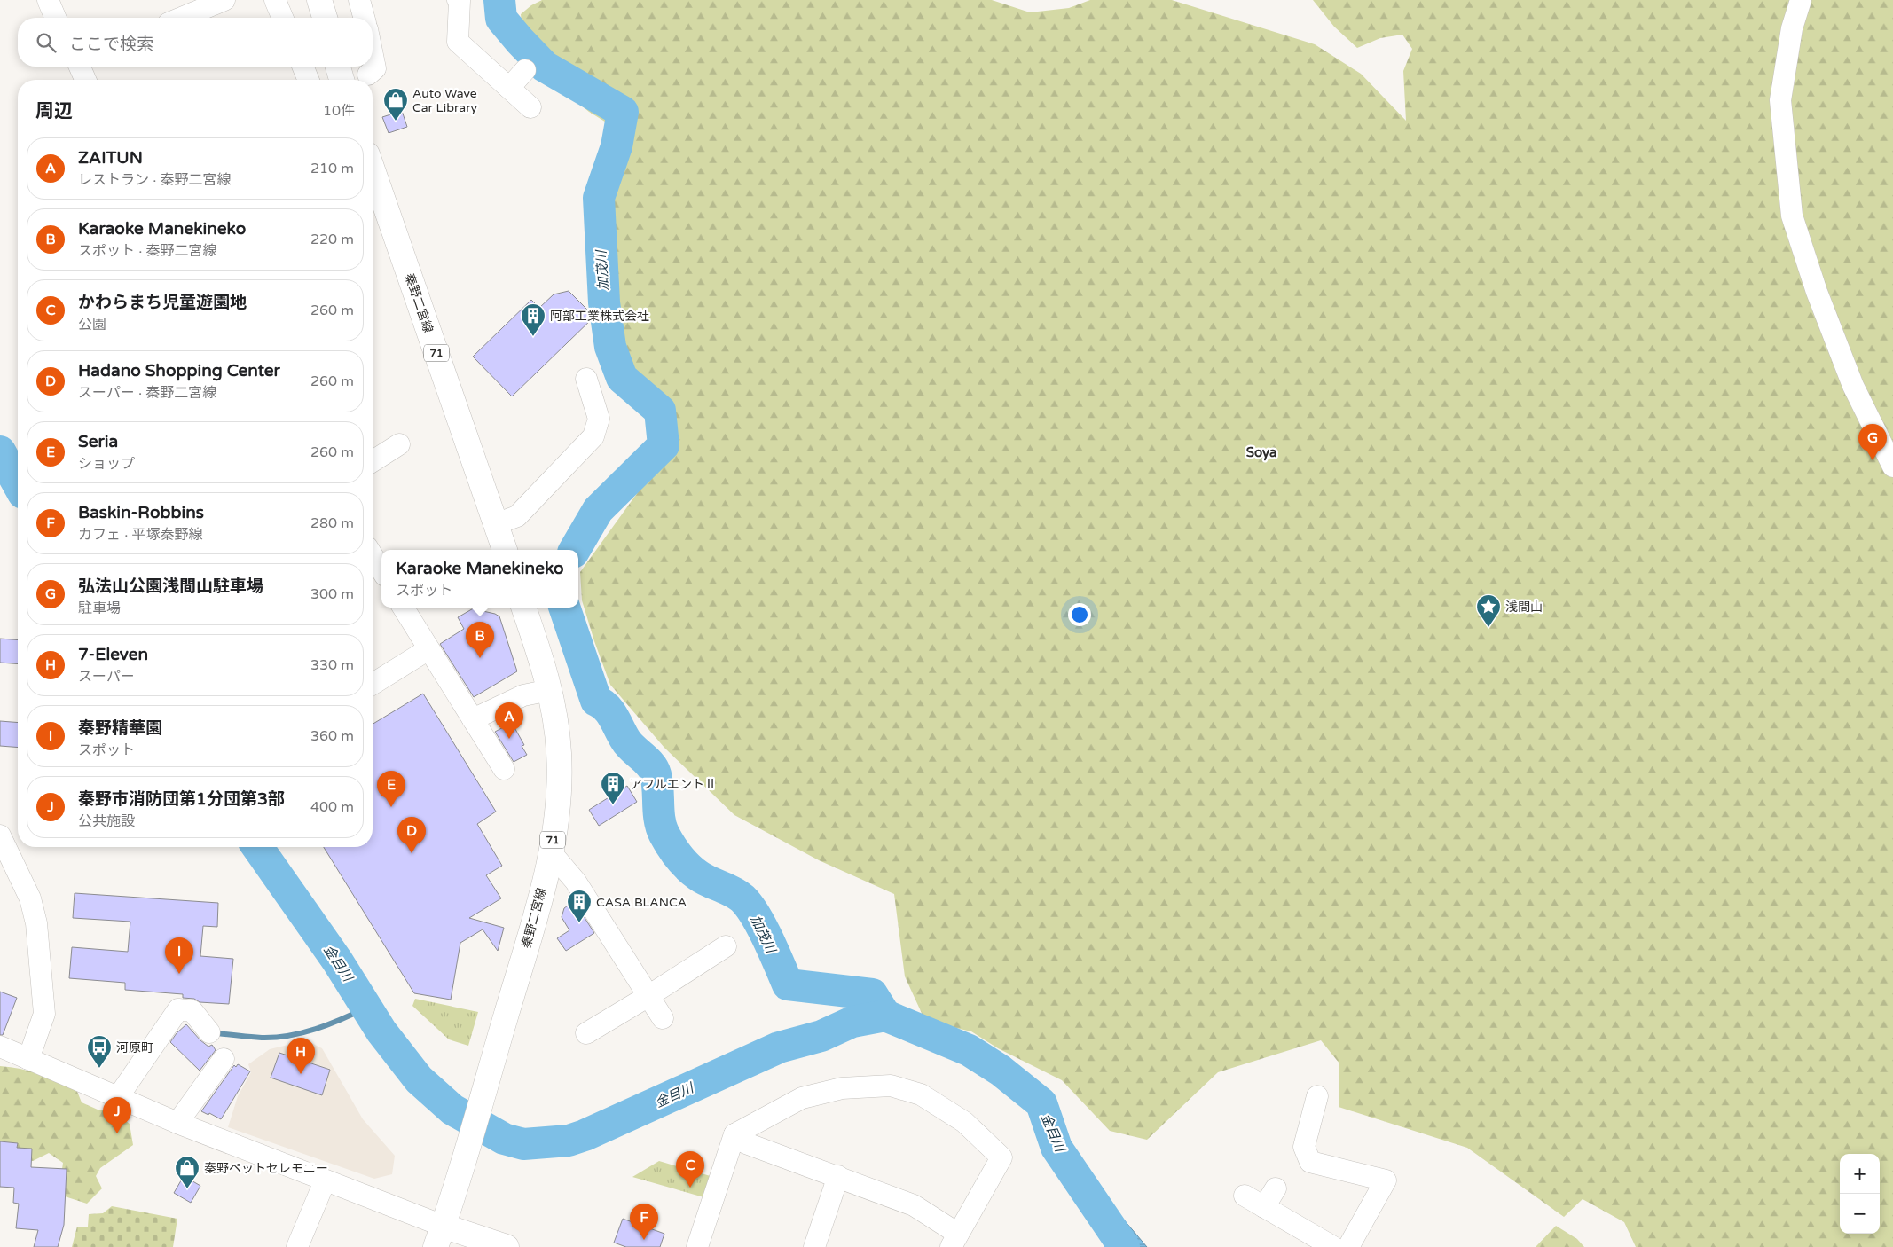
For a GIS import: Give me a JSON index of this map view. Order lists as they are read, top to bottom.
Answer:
{
  "streets": {
    "main road": ["秦野二宮線", "71"]
  },
  "districts": ["Soya"],
  "water": ["加茂川", "金目川"],
  "places": {
    "shop": ["Auto Wave Car Library", "秦野ペットセレモニー"],
    "building": ["阿部工業株式会社", "アフルエントⅡ", "CASA BLANCA"],
    "place": ["浅間山"],
    "bus stop": ["河原町"]
  },
  "page": {
    "search": "ここで検索",
    "heading": ["周辺", "10件"],
    "list": [
      {
        "mark": "A",
        "name": "ZAITUN",
        "note": "レストラン · 秦野二宮線",
        "value": "210 m"
      },
      {
        "mark": "B",
        "name": "Karaoke Manekineko",
        "note": "スポット · 秦野二宮線",
        "value": "220 m"
      },
      {
        "mark": "C",
        "name": "かわらまち児童遊園地",
        "note": "公園",
        "value": "260 m"
      },
      {
        "mark": "D",
        "name": "Hadano Shopping Center",
        "note": "スーパー · 秦野二宮線",
        "value": "260 m"
      },
      {
        "mark": "E",
        "name": "Seria",
        "note": "ショップ",
        "value": "260 m"
      },
      {
        "mark": "F",
        "name": "Baskin-Robbins",
        "note": "カフェ · 平塚秦野線",
        "value": "280 m"
      },
      {
        "mark": "G",
        "name": "弘法山公園浅間山駐車場",
        "note": "駐車場",
        "value": "300 m"
      },
      {
        "mark": "H",
        "name": "7-Eleven",
        "note": "スーパー",
        "value": "330 m"
      },
      {
        "mark": "I",
        "name": "秦野精華園",
        "note": "スポット",
        "value": "360 m"
      },
      {
        "mark": "J",
        "name": "秦野市消防団第1分団第3部",
        "note": "公共施設",
        "value": "400 m"
      }
    ],
    "pins": [
      "G",
      "B",
      "A",
      "E",
      "D",
      "I",
      "H",
      "J",
      "C",
      "F"
    ],
    "popup": ["Karaoke Manekineko", "スポット"],
    "map_buttons": ["+", "−"]
  }
}
